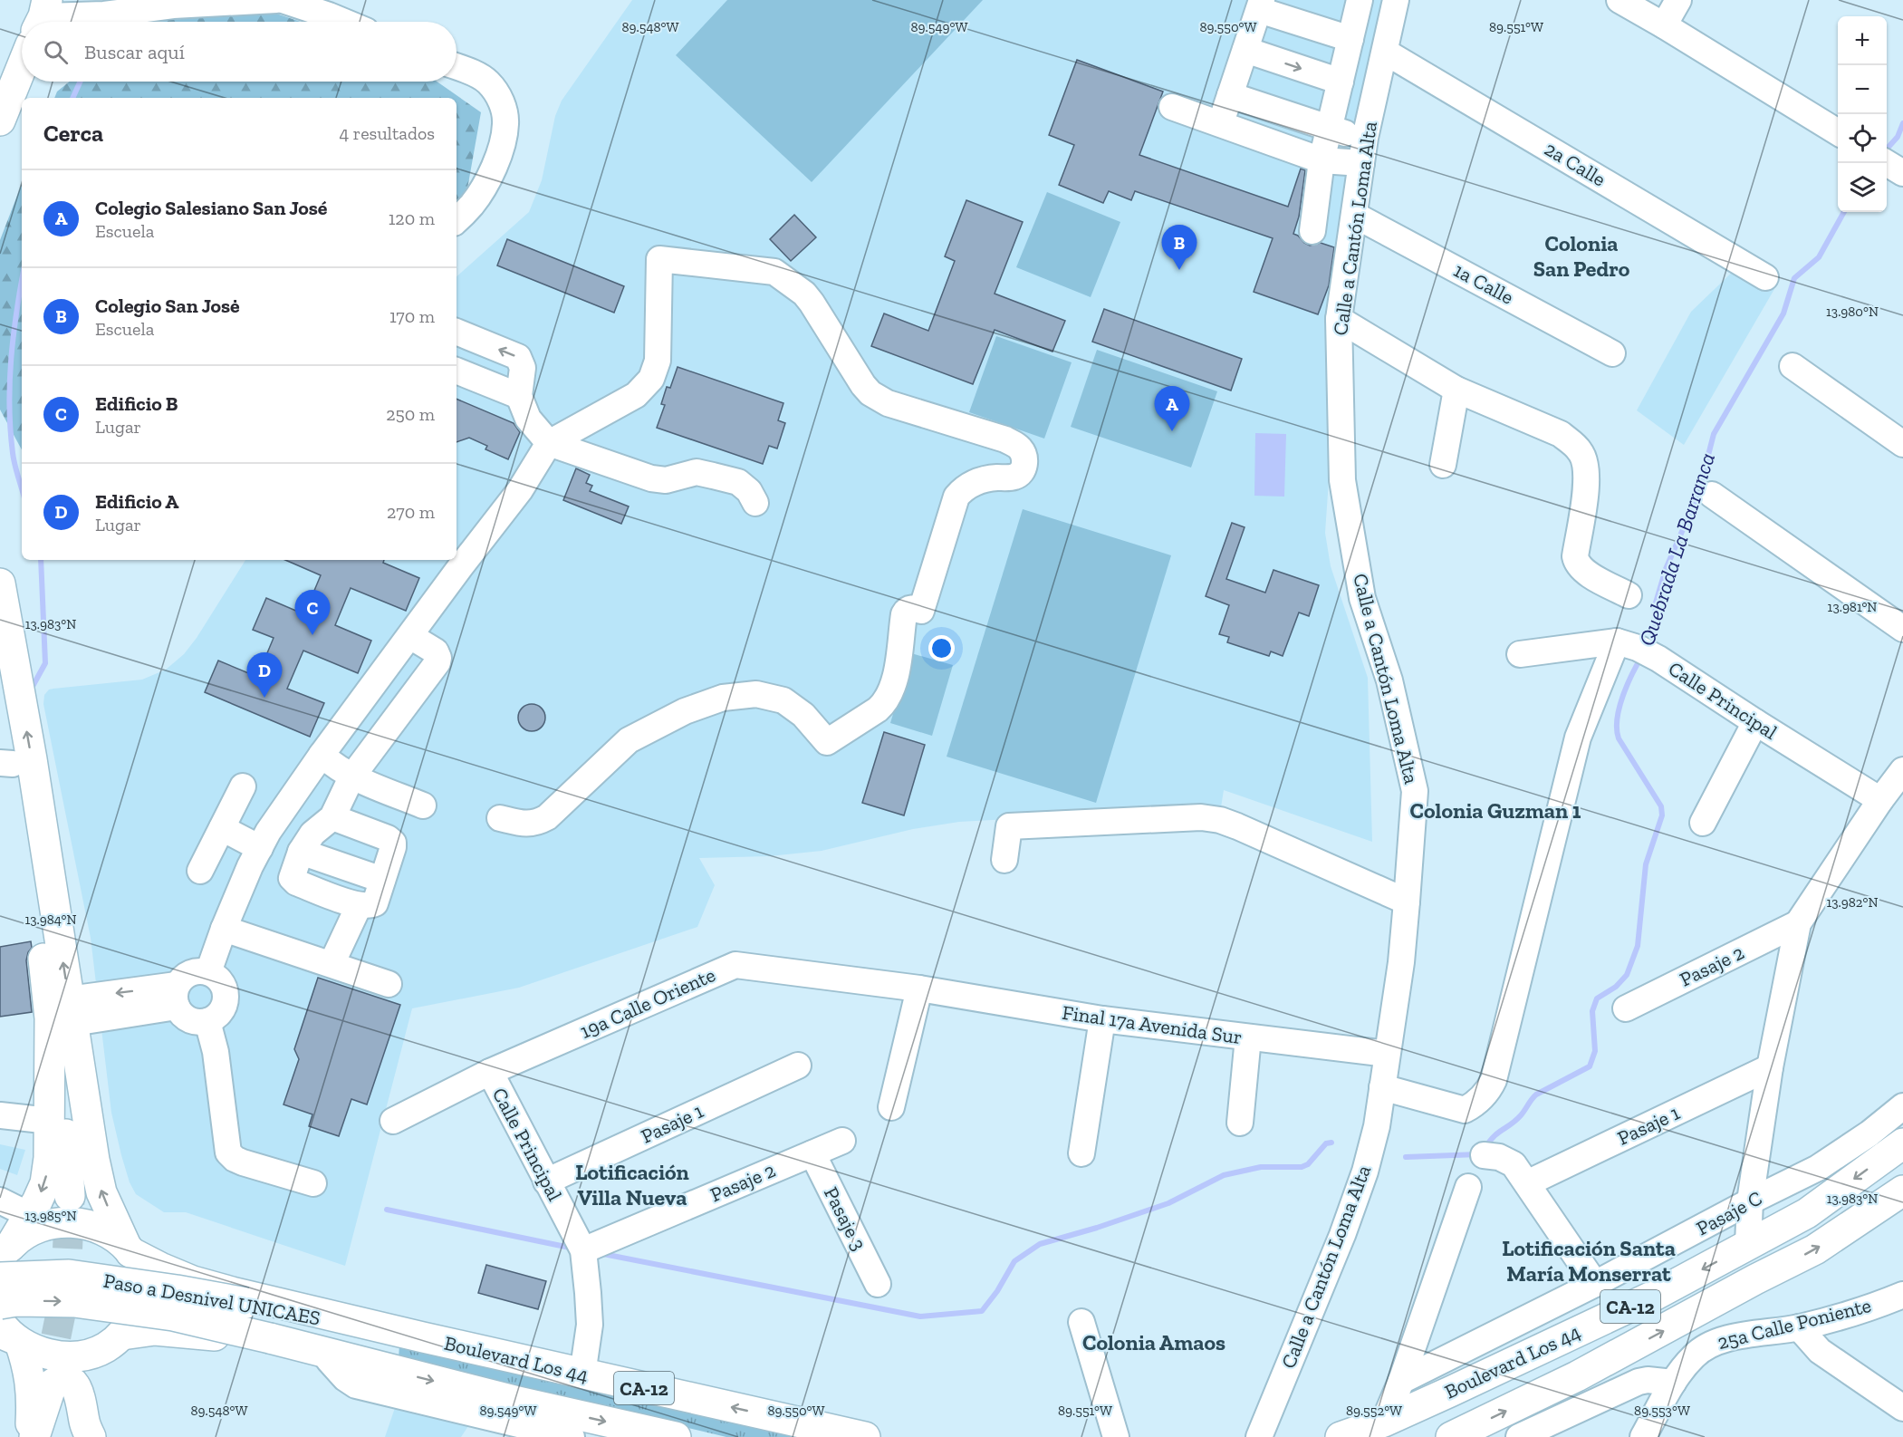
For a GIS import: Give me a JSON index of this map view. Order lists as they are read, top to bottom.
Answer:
{
  "streets": {
    "main road": ["Paso a Desnivel UNICAES", "CA-12", "Boulevard Los 44"],
    "street": [
      "2a Calle",
      "Calle a Cantón Loma Alta",
      "1a Calle",
      "Calle Principal",
      "Pasaje 2",
      "19a Calle Oriente",
      "Final 17a Avenida Sur",
      "Pasaje 1",
      "Pasaje C",
      "Pasaje 3",
      "25a Calle Poniente"
    ]
  },
  "crossings": [
    ["2a Calle", "Calle a Cantón Loma Alta"],
    ["Calle a Cantón Loma Alta", "1a Calle"],
    ["Calle a Cantón Loma Alta", "Final 17a Avenida Sur"],
    ["Calle Principal", "Pasaje 2"],
    ["Calle Principal", "19a Calle Oriente"],
    ["Calle Principal", "Pasaje 1"],
    ["Calle Principal", "Boulevard Los 44"],
    ["Pasaje 2", "Pasaje 3"],
    ["19a Calle Oriente", "Final 17a Avenida Sur"],
    ["Paso a Desnivel UNICAES", "CA-12"],
    ["Paso a Desnivel UNICAES", "Boulevard Los 44"],
    ["CA-12", "Boulevard Los 44"]
  ],
  "districts": [
    "Colonia San Pedro",
    "Colonia Guzman 1",
    "Lotificación Villa Nueva",
    "Lotificación Santa María Monserrat",
    "Colonia Amaos"
  ],
  "water": ["Quebrada La Barranca"],
  "page": {
    "map_buttons": ["+", "−"],
    "search": "Buscar aquí",
    "heading": ["Cerca", "4 resultados"],
    "list": [
      {
        "mark": "A",
        "name": "Colegio Salesiano San José",
        "note": "Escuela",
        "value": "120 m"
      },
      {
        "mark": "B",
        "name": "Colegio San Josė",
        "note": "Escuela",
        "value": "170 m"
      },
      {
        "mark": "C",
        "name": "Edificio B",
        "note": "Lugar",
        "value": "250 m"
      },
      {
        "mark": "D",
        "name": "Edificio A",
        "note": "Lugar",
        "value": "270 m"
      }
    ],
    "pins": [
      "B",
      "A",
      "C",
      "D"
    ]
  },
  "coordinates": [
    "89.548°W",
    "89.549°W",
    "89.550°W",
    "89.551°W",
    "13.980°N",
    "13.981°N",
    "13.983°N",
    "13.982°N",
    "13.984°N",
    "13.985°N",
    "89.552°W",
    "89.553°W"
  ]
}
